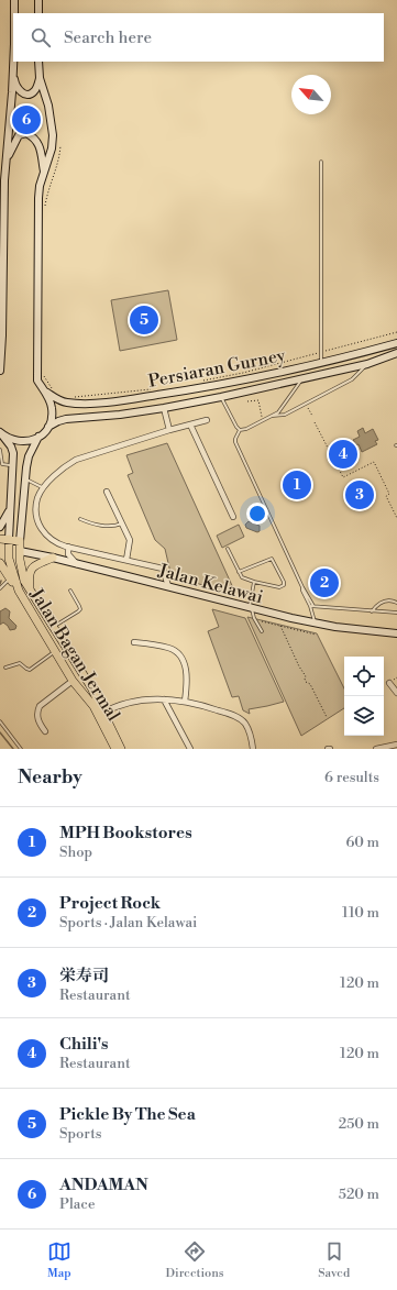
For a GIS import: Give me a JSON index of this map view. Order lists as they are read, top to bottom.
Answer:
{
  "streets": {
    "main road": ["Persiaran Gurney", "Jalan Kelawai", "Jalan Bagan Jermal"]
  },
  "crossings": [
    ["Jalan Kelawai", "Jalan Bagan Jermal"]
  ],
  "north": "top left",
  "page": {
    "search": "Search here",
    "pins": [
      "6",
      "5",
      "4",
      "1",
      "3",
      "2"
    ],
    "heading": ["Nearby", "6 results"],
    "list": [
      {
        "mark": "1",
        "name": "MPH Bookstores",
        "note": "Shop",
        "value": "60 m"
      },
      {
        "mark": "2",
        "name": "Project Rock",
        "note": "Sports · Jalan Kelawai",
        "value": "110 m"
      },
      {
        "mark": "3",
        "name": "栄寿司",
        "note": "Restaurant",
        "value": "120 m"
      },
      {
        "mark": "4",
        "name": "Chili's",
        "note": "Restaurant",
        "value": "120 m"
      },
      {
        "mark": "5",
        "name": "Pickle By The Sea",
        "note": "Sports",
        "value": "250 m"
      },
      {
        "mark": "6",
        "name": "ANDAMAN",
        "note": "Place",
        "value": "520 m"
      }
    ],
    "nav": ["Map", "Directions", "Saved"]
  }
}
